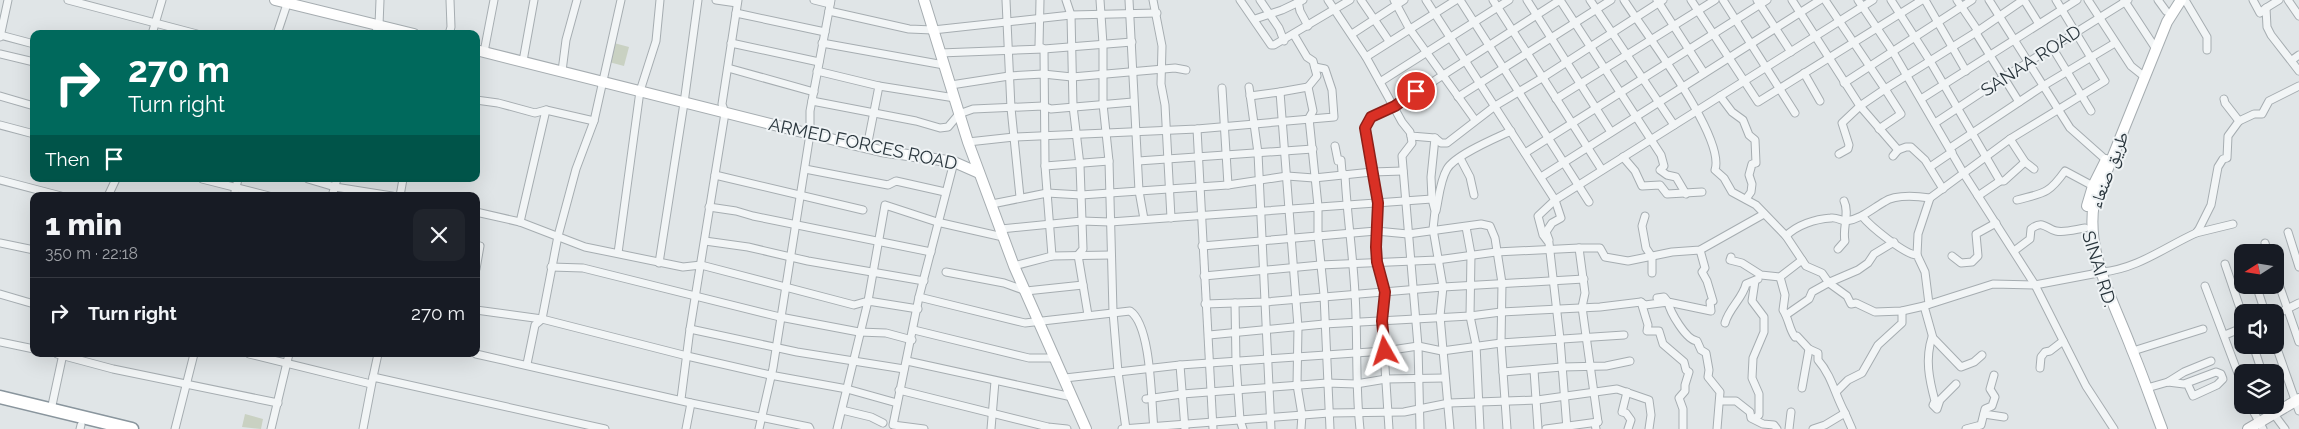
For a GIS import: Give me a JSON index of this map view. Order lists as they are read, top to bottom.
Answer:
{
  "streets": {
    "street": [
      "SANAA ROAD",
      "ARMED FORCES ROAD",
      "طريق صنعاء",
      "SINAI RD."
    ]
  },
  "crossings": [
    ["طريق صنعاء", "SINAI RD."]
  ],
  "north": "left",
  "page": {
    "turn": ["270 m", "Turn right"],
    "then": "Then",
    "heading": ["1 min", "350 m · 22:18"],
    "list": [
      {
        "name": "Turn right",
        "value": "270 m"
      }
    ]
  }
}
